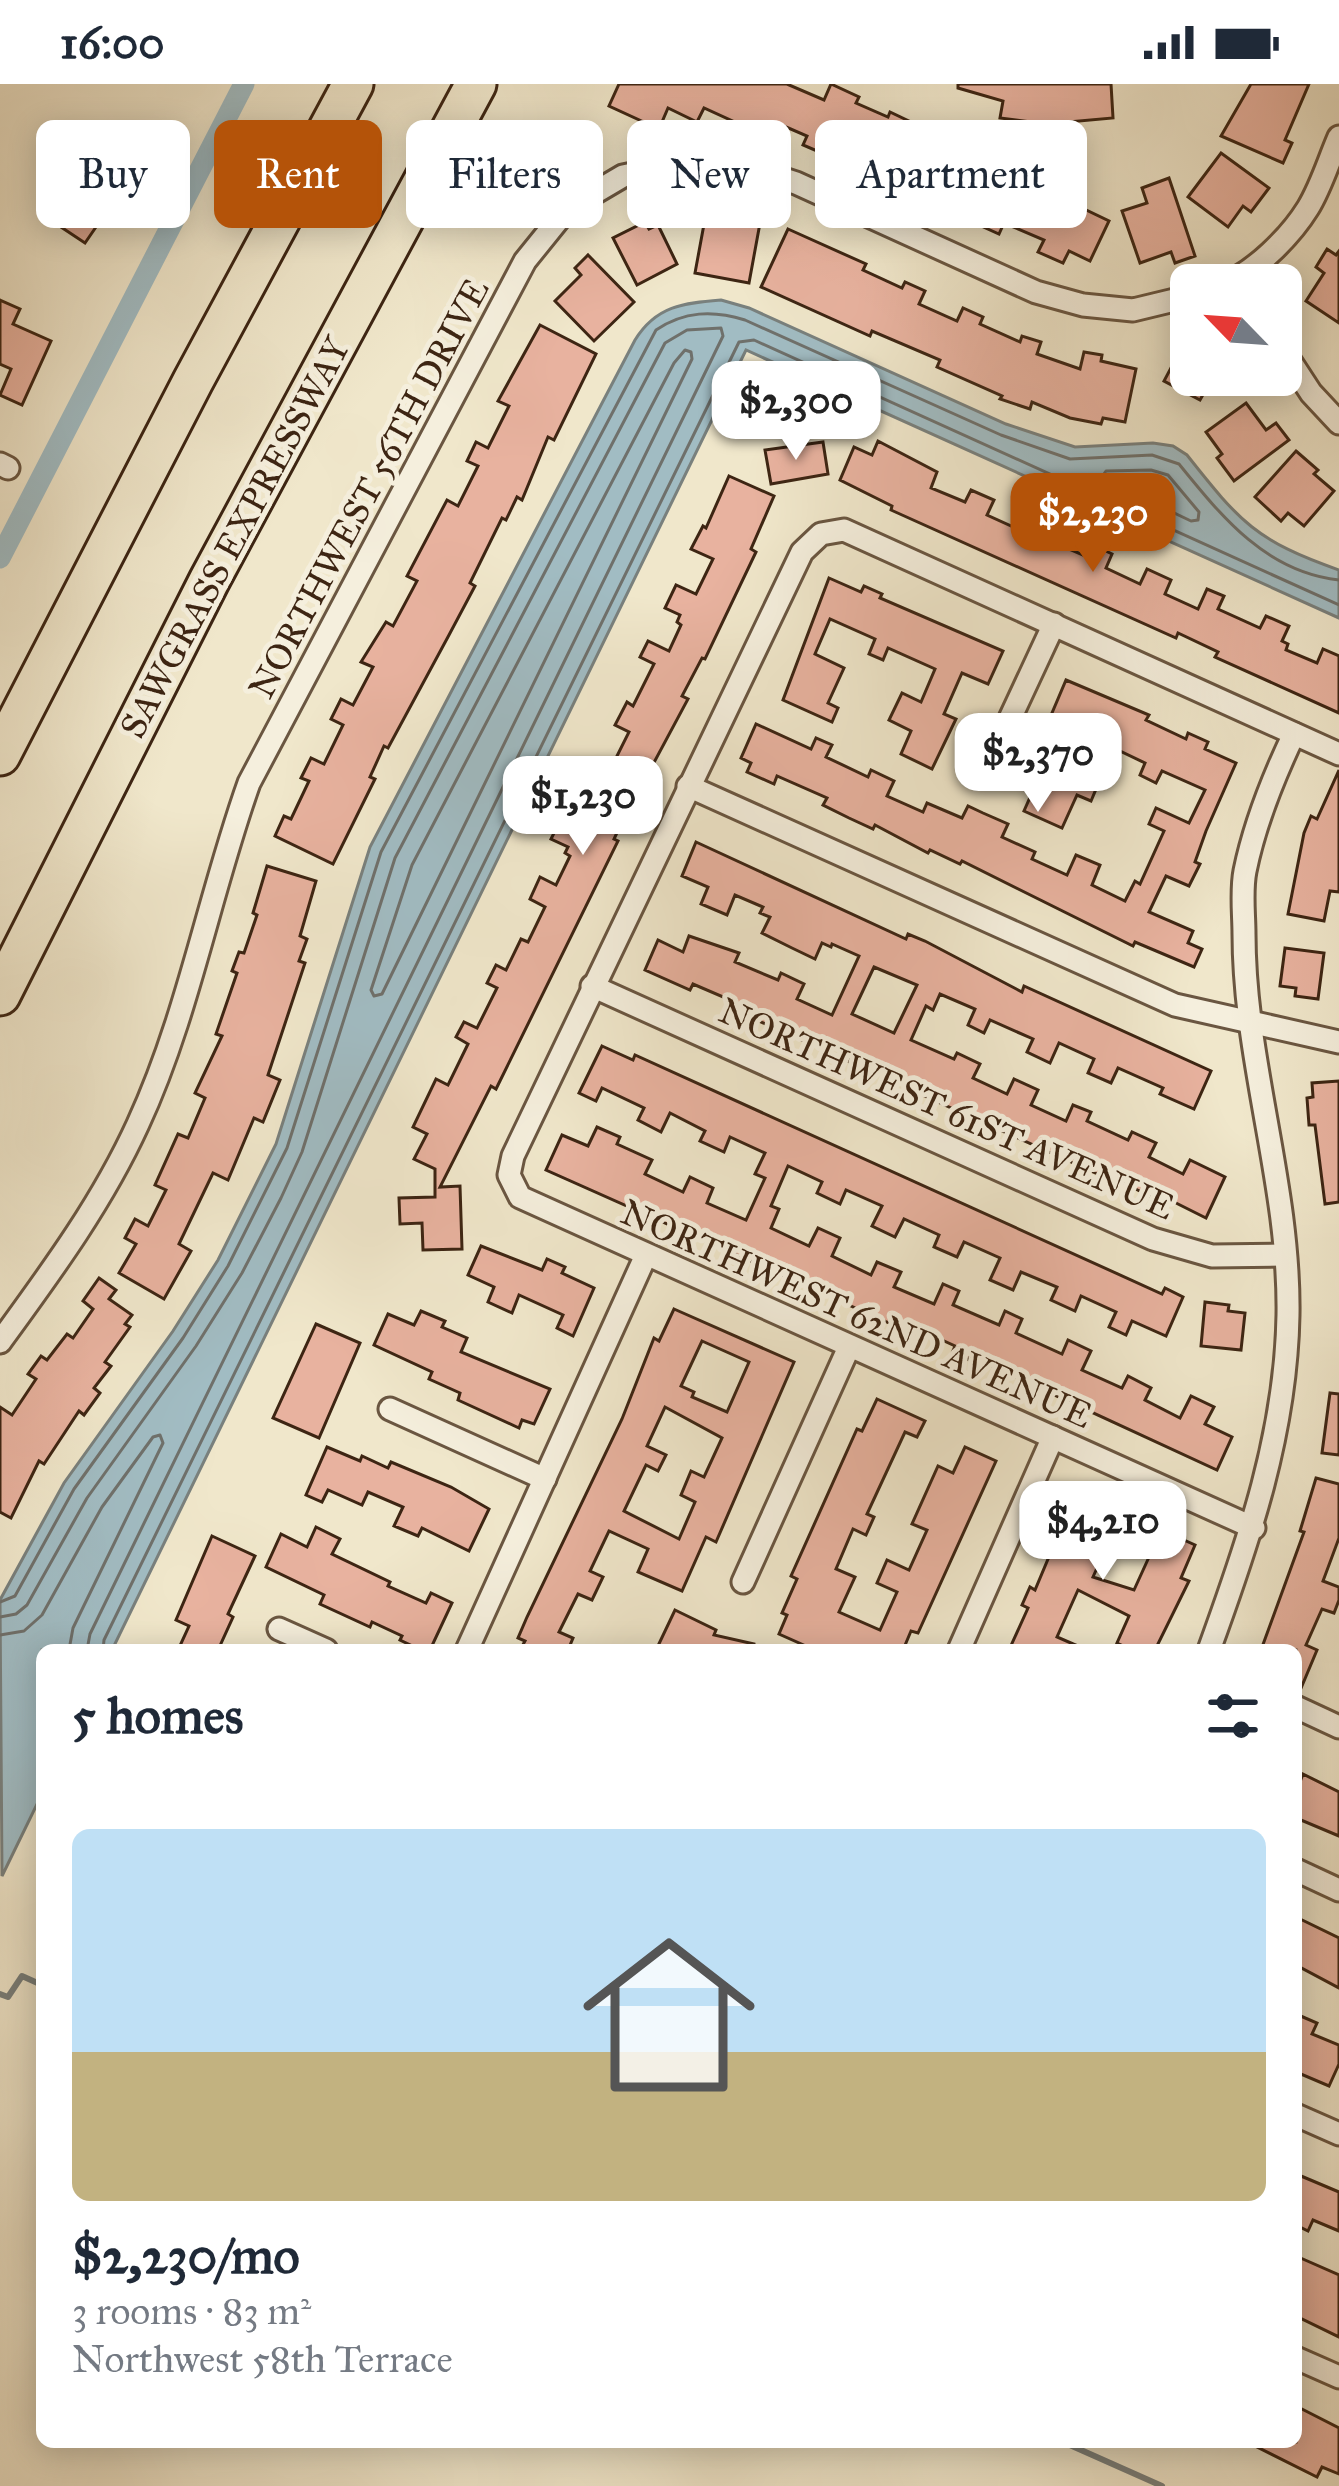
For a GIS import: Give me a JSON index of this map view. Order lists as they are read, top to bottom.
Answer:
{
  "streets": {
    "highway": ["SAWGRASS EXPRESSWAY"],
    "street": ["NORTHWEST 56TH DRIVE", "NORTHWEST 61ST AVENUE", "NORTHWEST 62ND AVENUE"]
  },
  "crossings": [
    ["NORTHWEST 61ST AVENUE", "NORTHWEST 62ND AVENUE"]
  ],
  "north": "top left",
  "page": {
    "status": "16:00",
    "chip": [
      "Buy",
      "Rent",
      "Filters",
      "New",
      "Apartment"
    ],
    "price": [
      "$2,300",
      "$2,230",
      "$2,370",
      "$1,230",
      "$4,210"
    ],
    "heading": "5 homes",
    "list": [
      {
        "name": "$2,230/mo",
        "note": "3 rooms · 83 m² · Northwest 58th Terrace"
      }
    ]
  }
}
